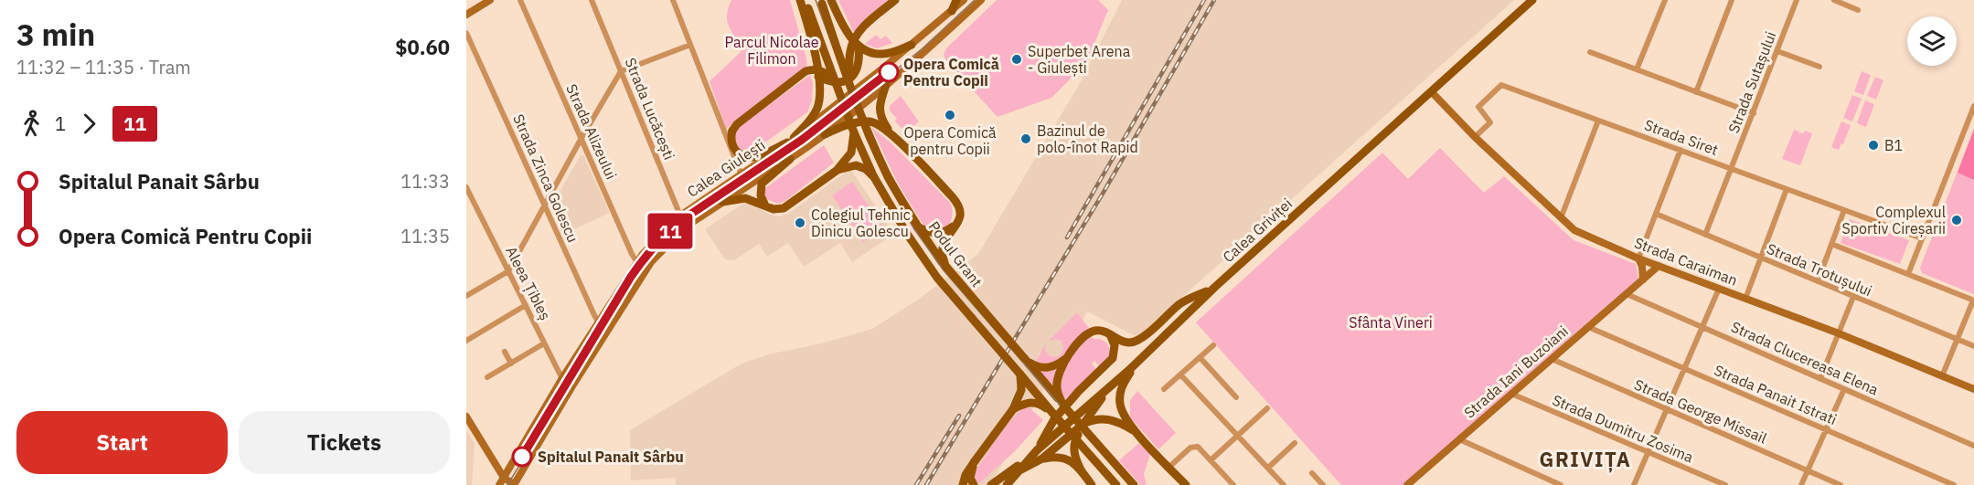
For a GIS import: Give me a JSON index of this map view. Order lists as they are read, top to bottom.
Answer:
{
  "streets": {
    "main road": [
      "Calea Giulești",
      "Calea Griviței",
      "Podul Grant",
      "Strada Caraiman",
      "Strada Iani Buzoiani"
    ],
    "street": [
      "Strada Sutașului",
      "Strada Lucăcești",
      "Strada Alizeului",
      "Strada Siret",
      "Strada Zinca Golescu",
      "Strada Trotușului",
      "Aleea Țibleș",
      "Strada Clucereasa Elena",
      "Strada Panait Istrati",
      "Strada George Missail",
      "Strada Dumitru Zosima"
    ]
  },
  "crossings": [
    ["Strada Sutașului", "Strada Siret"],
    ["Strada Sutașului", "Strada Trotușului"],
    ["Strada Lucăcești", "Calea Giulești"],
    ["Strada Alizeului", "Calea Giulești"],
    ["Strada Siret", "Strada Caraiman"],
    ["Calea Giulești", "Strada Zinca Golescu"],
    ["Calea Giulești", "Aleea Țibleș"],
    ["Calea Griviței", "Strada Caraiman"],
    ["Strada Caraiman", "Strada Iani Buzoiani"],
    ["Strada Clucereasa Elena", "Strada Iani Buzoiani"],
    ["Strada Iani Buzoiani", "Strada Panait Istrati"],
    ["Strada Iani Buzoiani", "Strada George Missail"],
    ["Strada Iani Buzoiani", "Strada Dumitru Zosima"]
  ],
  "districts": ["GRIVIȚA"],
  "parks": ["Parcul Nicolae Filimon", "Sfânta Vineri"],
  "places": [
    "Superbet Arena - Giulești",
    "Opera Comică Pentru Copii",
    "Opera Comică pentru Copii",
    "Bazinul de polo-înot Rapid",
    "B1",
    "Complexul Sportiv Cireșarii",
    "Colegiul Tehnic Dinicu Golescu",
    "Spitalul Panait Sârbu"
  ],
  "lines": ["tram line 11"],
  "page": {
    "heading": ["3 min", "11:32 – 11:35 · Tram", "$0.60"],
    "on_map": "11",
    "legs": ["1", "11"],
    "list": [
      {
        "name": "Spitalul Panait Sârbu",
        "value": "11:33"
      },
      {
        "name": "Opera Comică Pentru Copii",
        "value": "11:35"
      }
    ],
    "buttons": ["Start", "Tickets"]
  }
}
